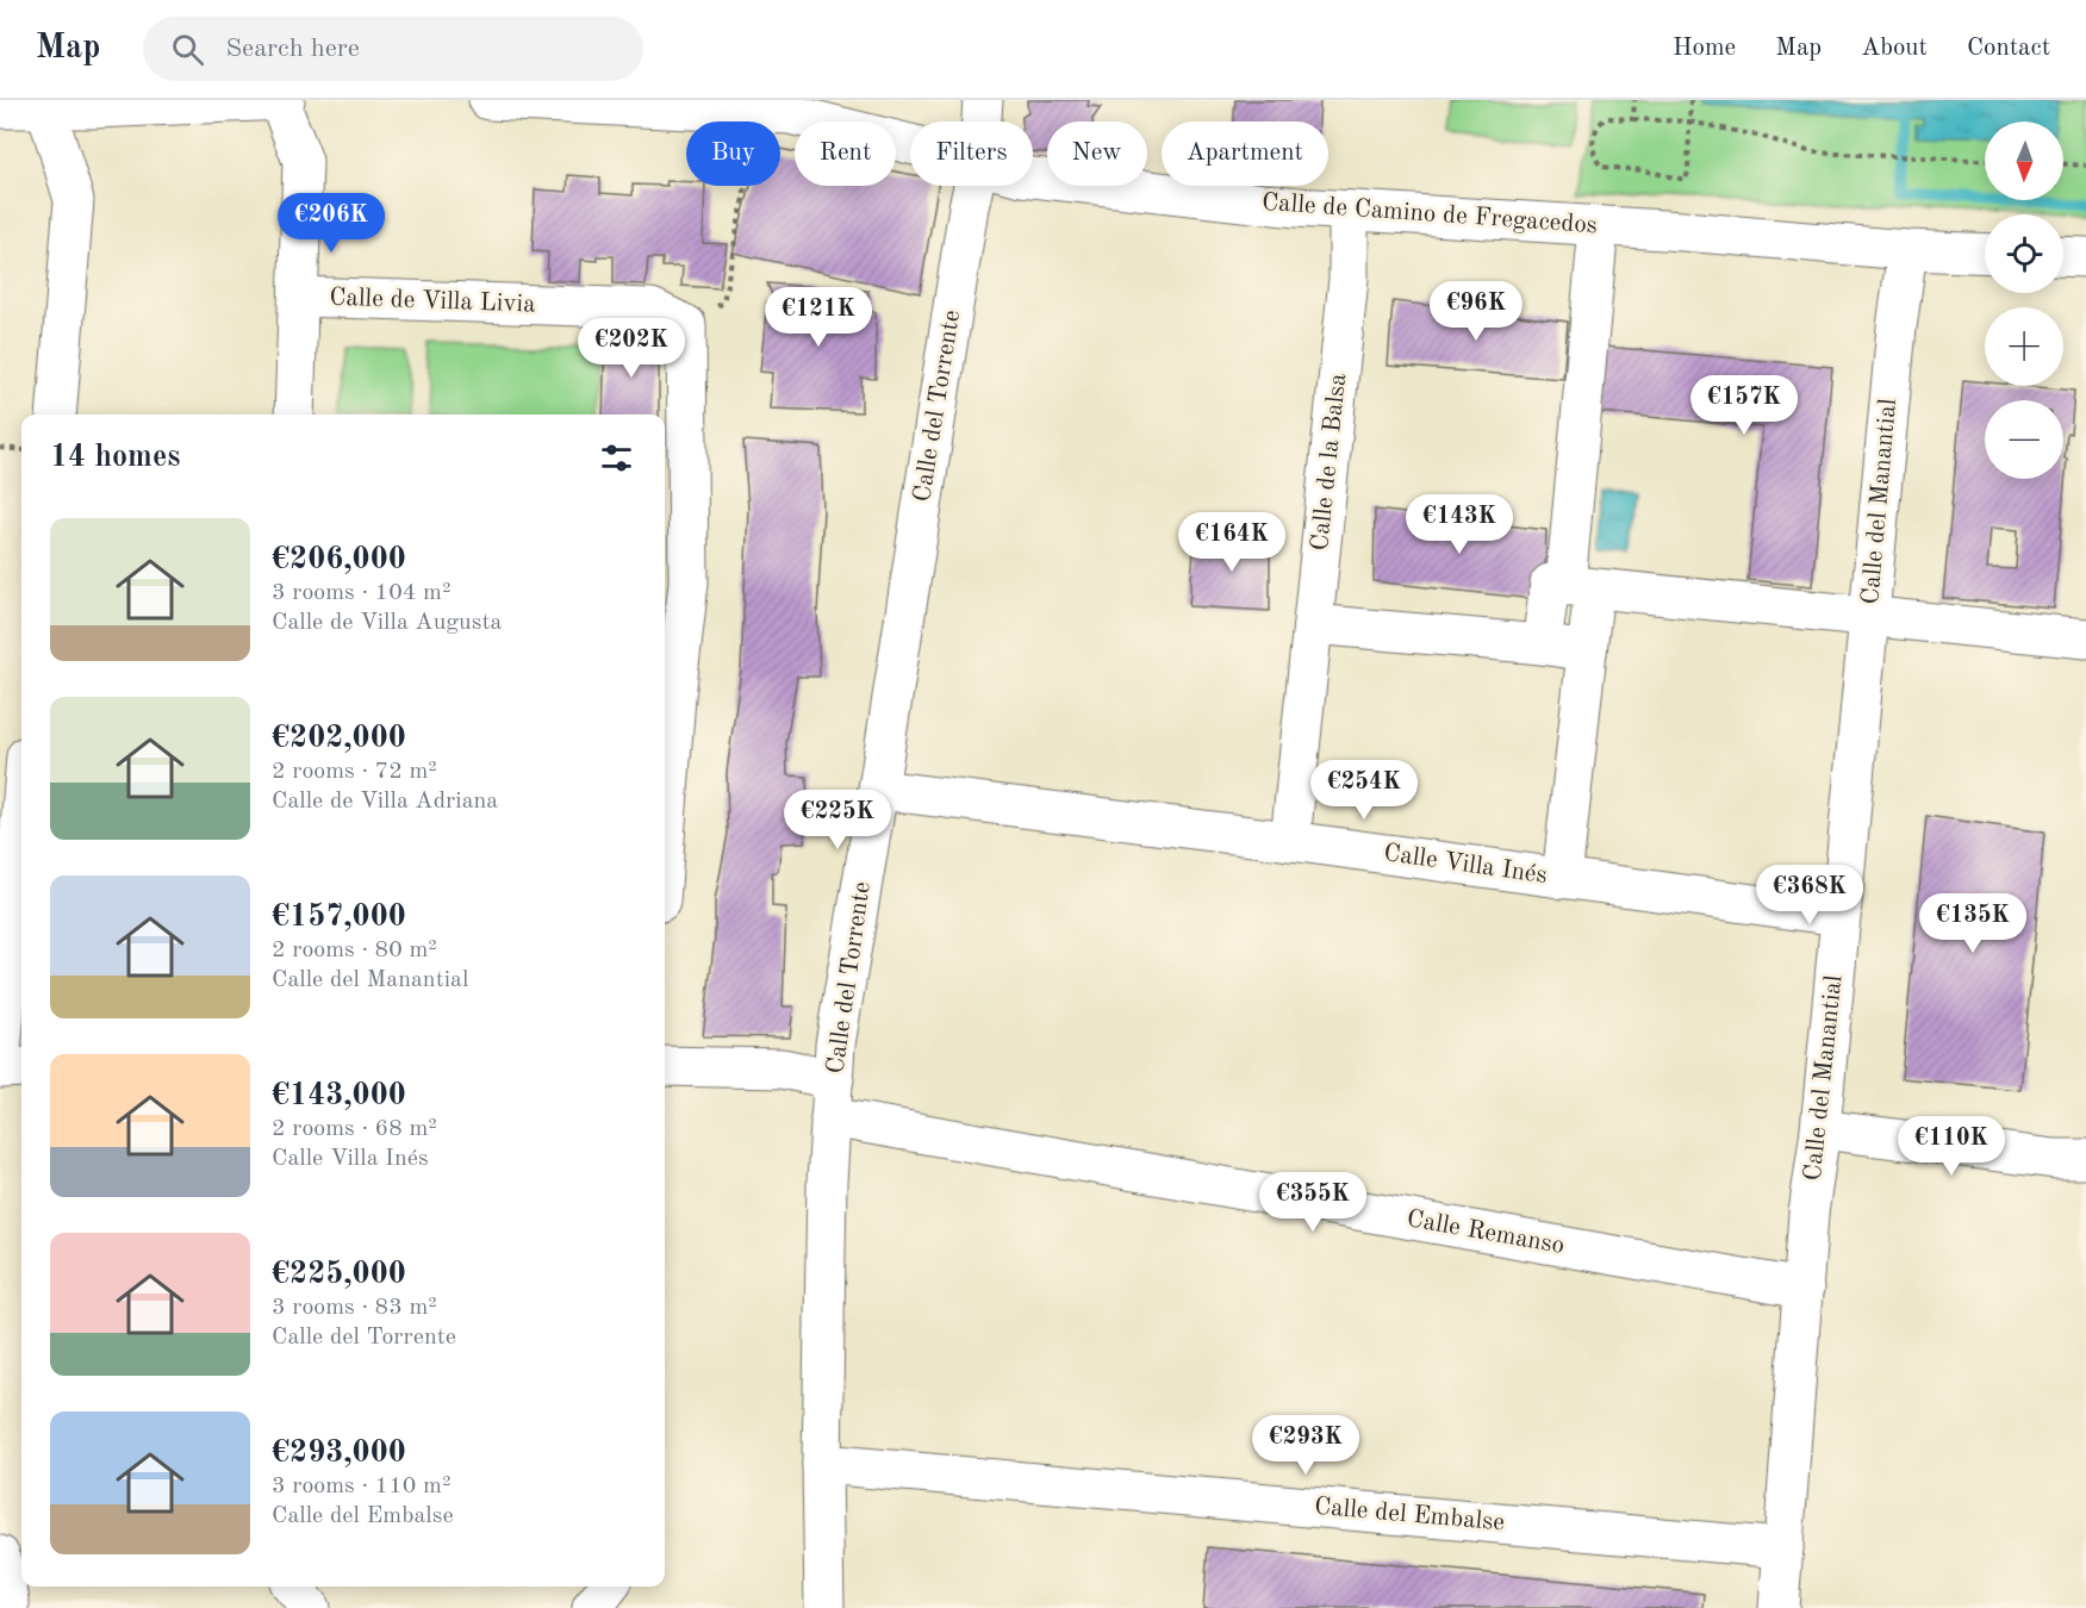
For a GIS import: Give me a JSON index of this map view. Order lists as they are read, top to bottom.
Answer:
{
  "streets": {
    "street": [
      "Calle de Camino de Fregacedos",
      "Calle de Villa Livia",
      "Calle del Torrente",
      "Calle de la Balsa",
      "Calle del Manantial",
      "Calle Villa Inés",
      "Calle Remanso",
      "Calle del Embalse"
    ]
  },
  "crossings": [
    ["Calle de Camino de Fregacedos", "Calle de la Balsa"],
    ["Calle de Camino de Fregacedos", "Calle del Manantial"],
    ["Calle del Torrente", "Calle Villa Inés"],
    ["Calle del Torrente", "Calle Remanso"],
    ["Calle del Torrente", "Calle del Embalse"],
    ["Calle de la Balsa", "Calle Villa Inés"],
    ["Calle del Manantial", "Calle Villa Inés"],
    ["Calle del Manantial", "Calle Remanso"],
    ["Calle del Manantial", "Calle del Embalse"]
  ],
  "north": "bottom",
  "page": {
    "header": "Map",
    "search": "Search here",
    "nav": [
      "Home",
      "Map",
      "About",
      "Contact"
    ],
    "map_buttons": ["+", "−"],
    "chip": [
      "Buy",
      "Rent",
      "Filters",
      "New",
      "Apartment"
    ],
    "price": [
      "€206K",
      "€96K",
      "€121K",
      "€202K",
      "€157K",
      "€143K",
      "€164K",
      "€254K",
      "€225K",
      "€368K",
      "€135K",
      "€110K",
      "€355K",
      "€293K"
    ],
    "heading": "14 homes",
    "list": [
      {
        "name": "€206,000",
        "note": "3 rooms · 104 m² · Calle de Villa Augusta"
      },
      {
        "name": "€202,000",
        "note": "2 rooms · 72 m² · Calle de Villa Adriana"
      },
      {
        "name": "€157,000",
        "note": "2 rooms · 80 m² · Calle del Manantial"
      },
      {
        "name": "€143,000",
        "note": "2 rooms · 68 m² · Calle Villa Inés"
      },
      {
        "name": "€225,000",
        "note": "3 rooms · 83 m² · Calle del Torrente"
      },
      {
        "name": "€293,000",
        "note": "3 rooms · 110 m² · Calle del Embalse"
      }
    ]
  }
}
